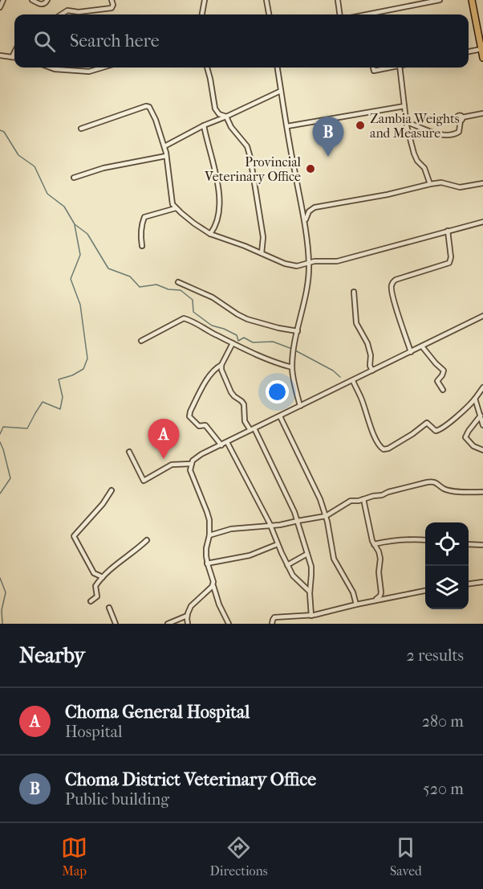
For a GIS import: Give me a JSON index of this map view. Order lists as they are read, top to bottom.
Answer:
{
  "places": ["Zambia Weights and Measure", "Provincial Veterinary Office"],
  "page": {
    "search": "Search here",
    "pins": ["B", "A"],
    "heading": ["Nearby", "2 results"],
    "list": [
      {
        "mark": "A",
        "name": "Choma General Hospital",
        "note": "Hospital",
        "value": "280 m"
      },
      {
        "mark": "B",
        "name": "Choma District Veterinary Office",
        "note": "Public building",
        "value": "520 m"
      }
    ],
    "nav": ["Map", "Directions", "Saved"]
  }
}
